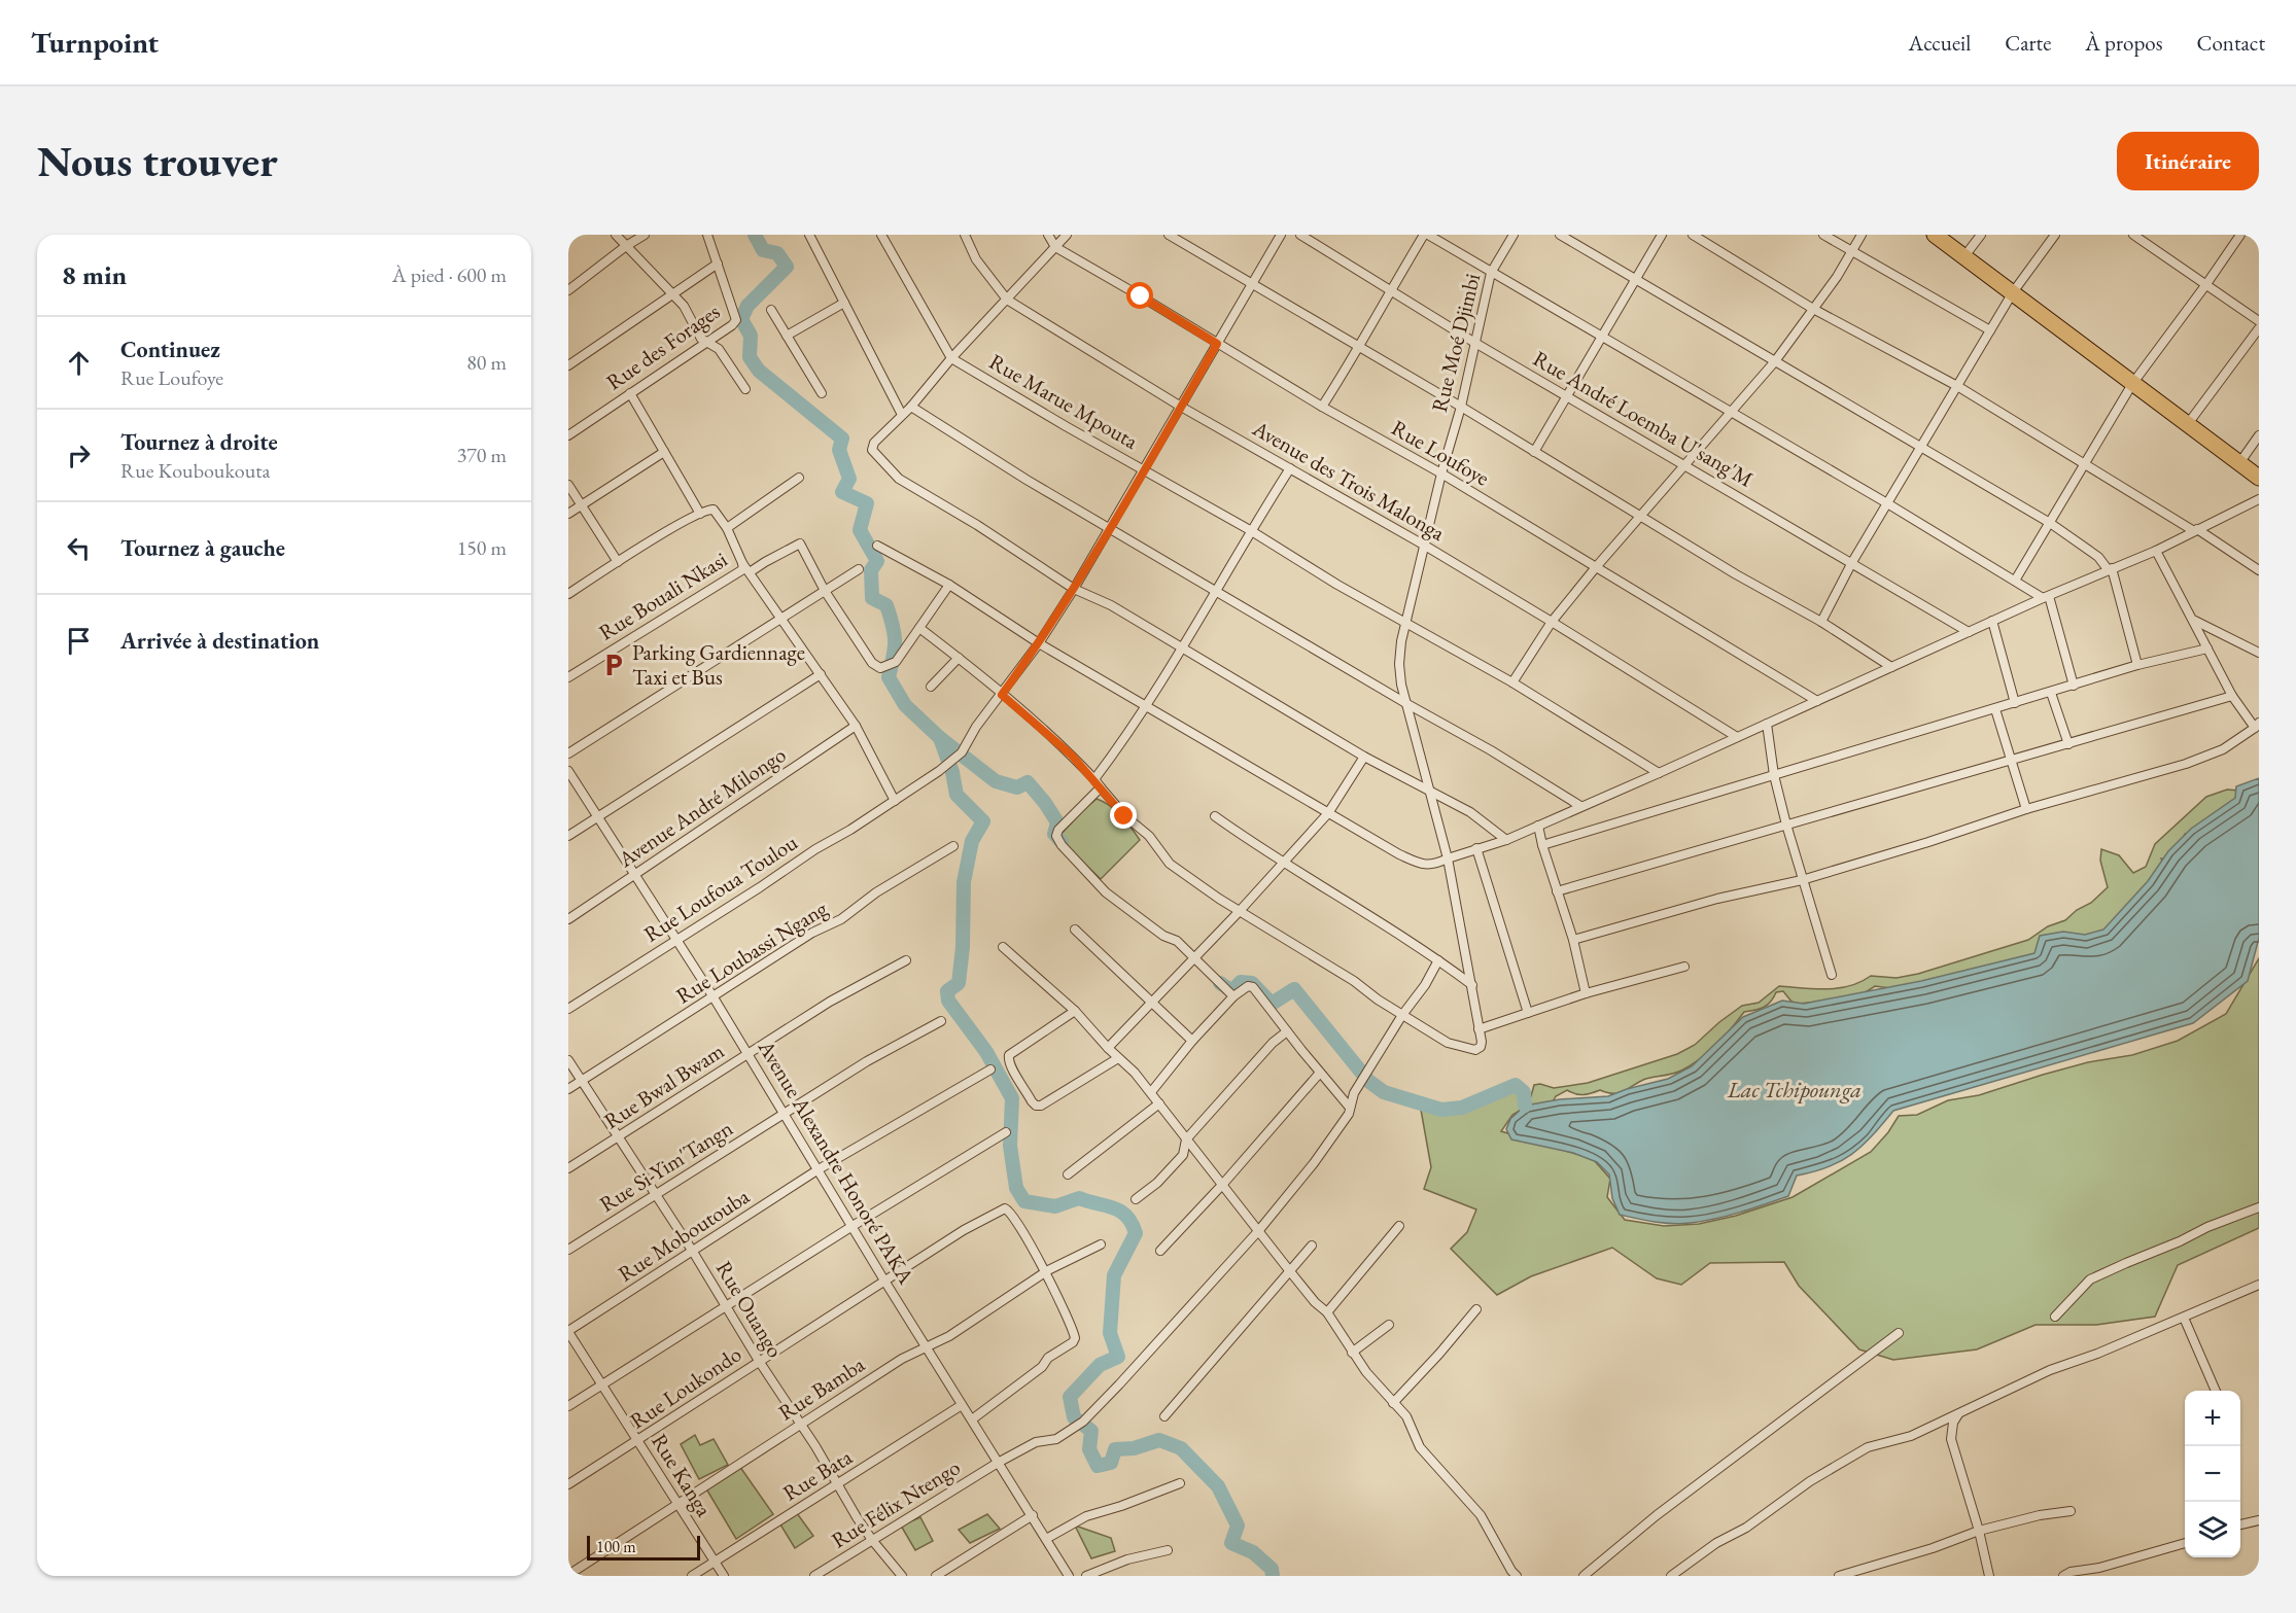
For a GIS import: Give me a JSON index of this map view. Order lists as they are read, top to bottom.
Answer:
{
  "streets": {
    "street": [
      "Rue Moé Djimbi",
      "Rue des Forages",
      "Rue Marue Mpouta",
      "Rue André Loemba U'sang'M",
      "Rue Loufoye",
      "Avenue des Trois Malonga",
      "Rue Bouali Nkasi",
      "Avenue André Milongo",
      "Rue Loufoua Toulou",
      "Rue Loubassi Ngang",
      "Rue Bwal Bwam",
      "Avenue Alexandre Honoré PAKA",
      "Rue Si-Yim'Tangn",
      "Rue Moboutouba",
      "Rue Ouango",
      "Rue Loukondo",
      "Rue Bamba",
      "Rue Kanga",
      "Rue Bata",
      "Rue Félix Ntengo"
    ]
  },
  "crossings": [
    ["Rue Moé Djimbi", "Rue Marue Mpouta"],
    ["Rue Moé Djimbi", "Rue André Loemba U'sang'M"],
    ["Rue Moé Djimbi", "Rue Loufoye"],
    ["Rue Moé Djimbi", "Avenue des Trois Malonga"],
    ["Avenue André Milongo", "Avenue Alexandre Honoré PAKA"],
    ["Rue Loufoua Toulou", "Avenue Alexandre Honoré PAKA"],
    ["Rue Loubassi Ngang", "Avenue Alexandre Honoré PAKA"],
    ["Rue Loubassi Ngang", "Rue Ouango"],
    ["Rue Bwal Bwam", "Avenue Alexandre Honoré PAKA"],
    ["Rue Bwal Bwam", "Rue Ouango"],
    ["Avenue Alexandre Honoré PAKA", "Rue Si-Yim'Tangn"],
    ["Avenue Alexandre Honoré PAKA", "Rue Moboutouba"],
    ["Avenue Alexandre Honoré PAKA", "Rue Loukondo"],
    ["Avenue Alexandre Honoré PAKA", "Rue Bamba"],
    ["Avenue Alexandre Honoré PAKA", "Rue Bata"],
    ["Avenue Alexandre Honoré PAKA", "Rue Félix Ntengo"],
    ["Rue Si-Yim'Tangn", "Rue Ouango"],
    ["Rue Moboutouba", "Rue Ouango"],
    ["Rue Moboutouba", "Rue Kanga"],
    ["Rue Ouango", "Rue Loukondo"],
    ["Rue Ouango", "Rue Bamba"],
    ["Rue Ouango", "Rue Bata"],
    ["Rue Ouango", "Rue Félix Ntengo"],
    ["Rue Loukondo", "Rue Bamba"],
    ["Rue Loukondo", "Rue Kanga"],
    ["Rue Bamba", "Rue Kanga"],
    ["Rue Kanga", "Rue Bata"]
  ],
  "water": ["Lac Tchipounga"],
  "places": {
    "parking": ["Parking Gardiennage Taxi et Bus"]
  },
  "scale_bar": "100 m",
  "page": {
    "header": "Turnpoint",
    "nav": [
      "Accueil",
      "Carte",
      "À propos",
      "Contact"
    ],
    "buttons": "Itinéraire",
    "title": "Nous trouver",
    "heading": ["8 min", "À pied · 600 m"],
    "list": [
      ["Continuez", "Rue Loufoye", "80 m"],
      ["Tournez à droite", "Rue Kouboukouta", "370 m"],
      ["Tournez à gauche", "150 m"],
      "Arrivée à destination"
    ],
    "map_buttons": ["+", "−"],
    "scale": "100 m"
  }
}
